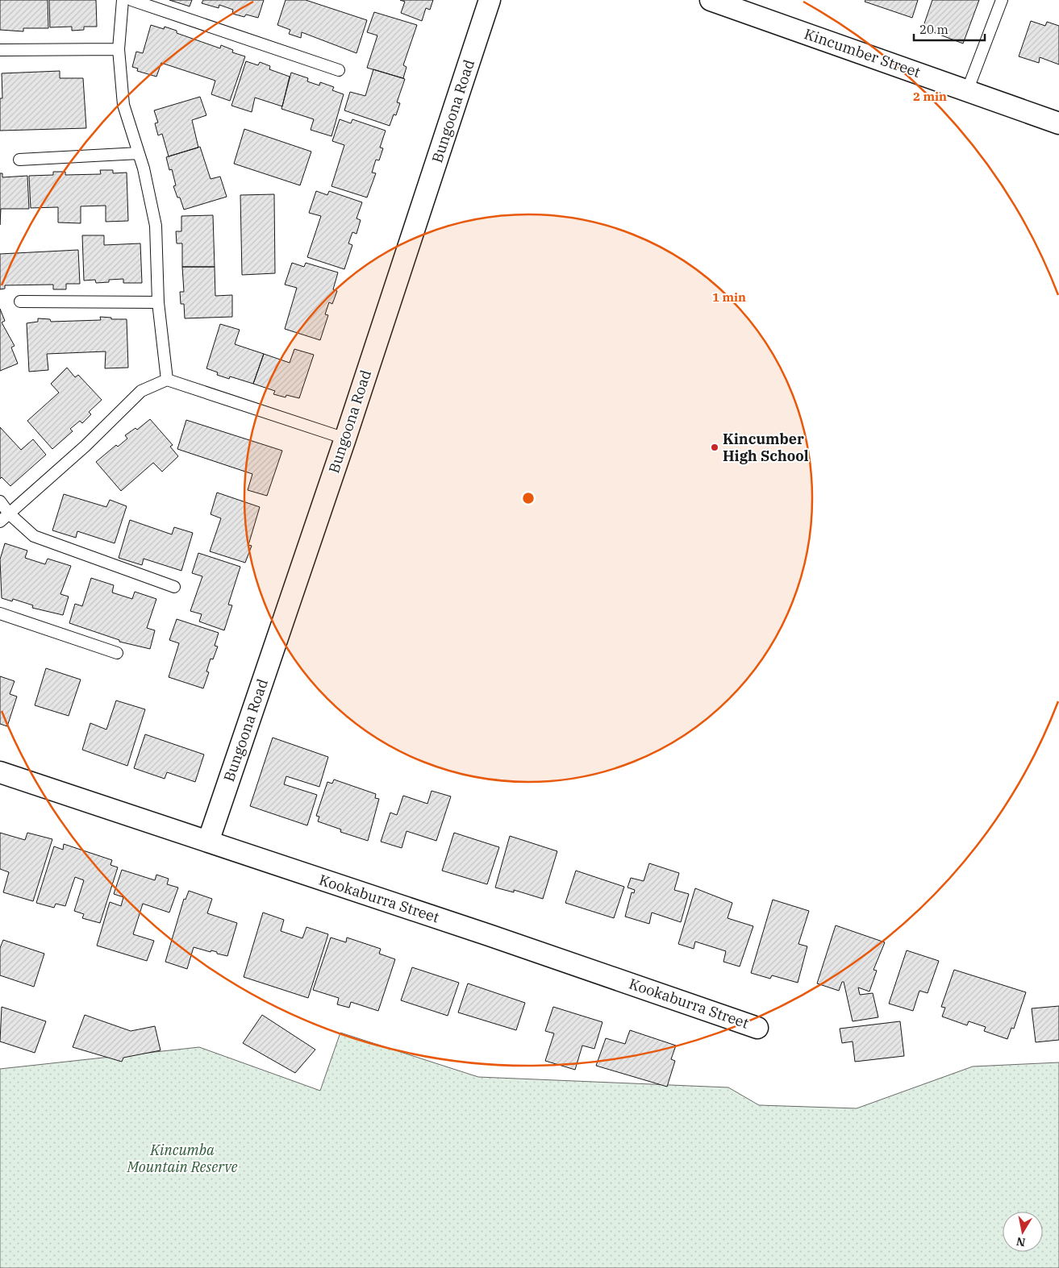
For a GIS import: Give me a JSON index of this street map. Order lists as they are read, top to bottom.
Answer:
{
  "streets": {
    "street": ["Kincumber Street", "Bungoona Road", "Kookaburra Street"]
  },
  "crossings": [
    ["Bungoona Road", "Kookaburra Street"]
  ],
  "parks": ["Kincumba Mountain Reserve"],
  "places": ["Kincumber High School"],
  "scale_bar": "20 m",
  "north": "bottom",
  "rings": ["2 min", "1 min"]
}
